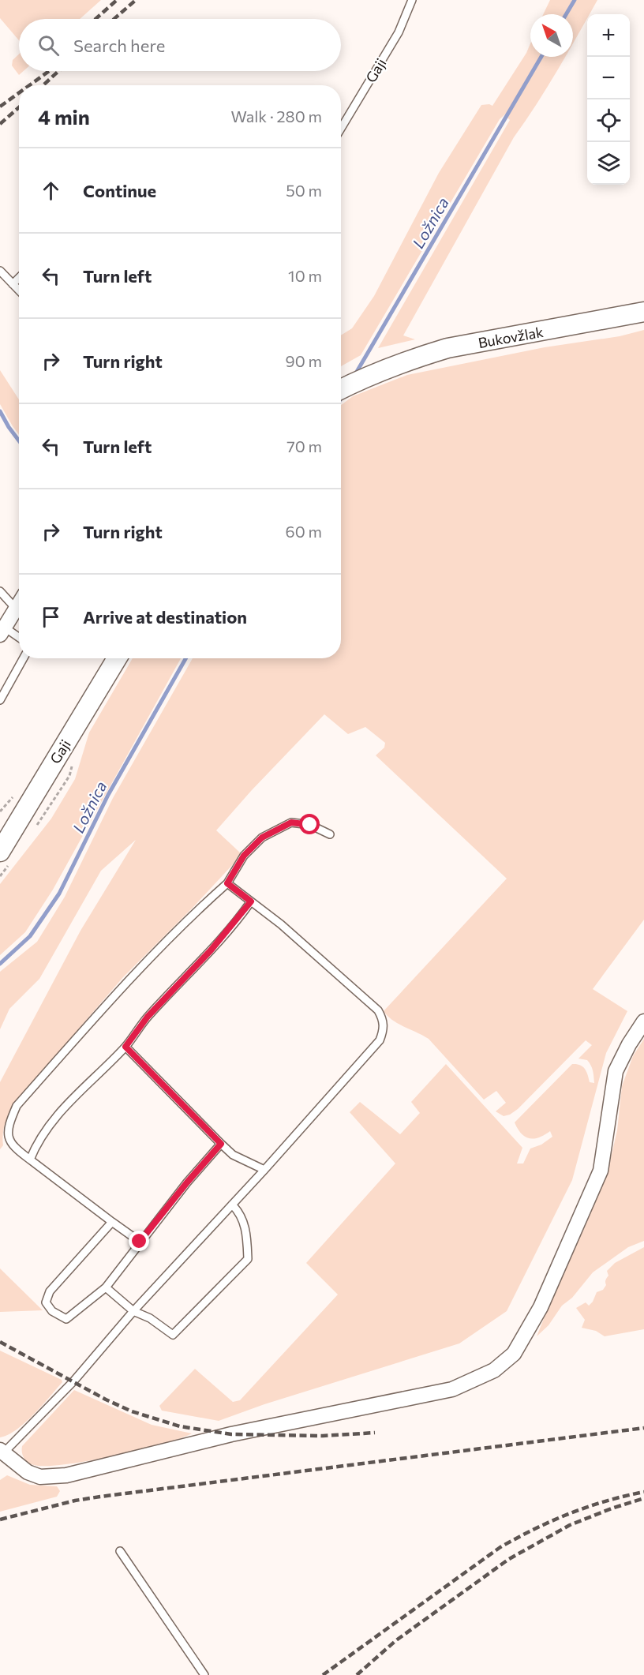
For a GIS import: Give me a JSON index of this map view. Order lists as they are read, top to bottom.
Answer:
{
  "streets": {
    "street": ["Gaji", "Bukovžlak"]
  },
  "water": ["Ložnica"],
  "north": "top left",
  "page": {
    "map_buttons": ["+", "−"],
    "search": "Search here",
    "heading": ["4 min", "Walk · 280 m"],
    "list": [
      ["Continue", "50 m"],
      ["Turn left", "10 m"],
      ["Turn right", "90 m"],
      ["Turn left", "70 m"],
      ["Turn right", "60 m"],
      "Arrive at destination"
    ]
  }
}
